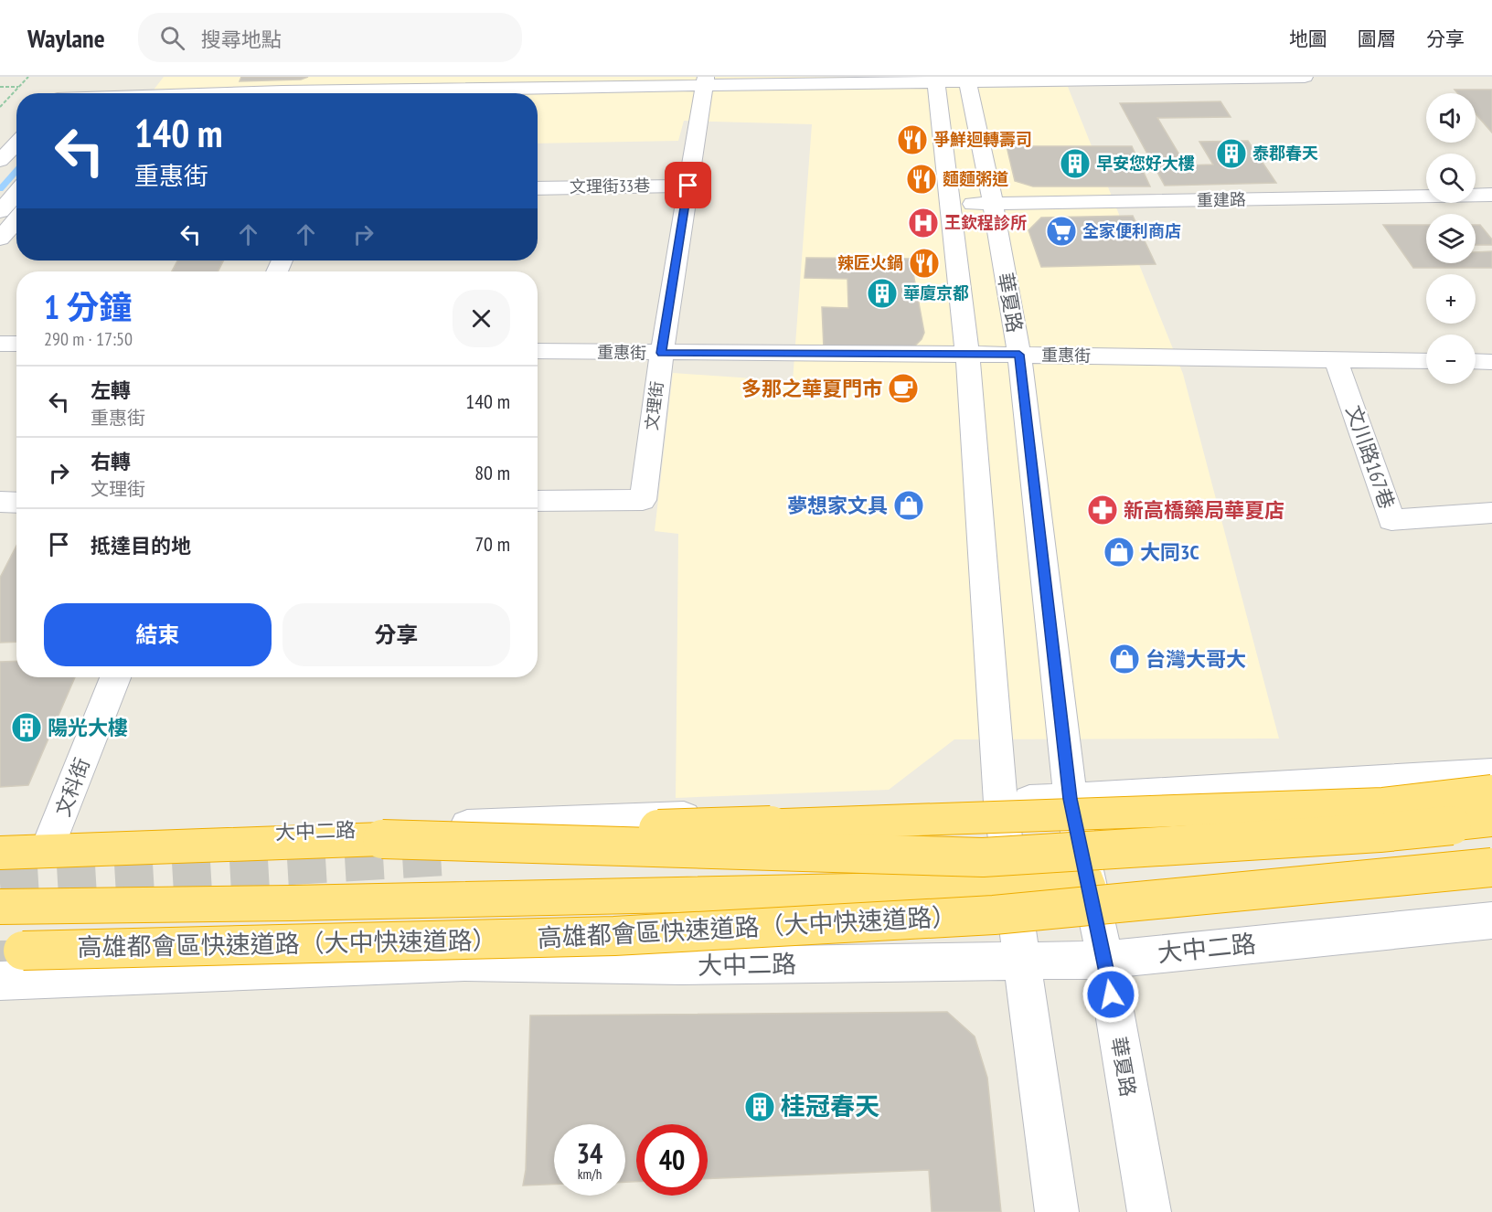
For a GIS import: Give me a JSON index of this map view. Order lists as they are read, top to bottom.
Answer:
{
  "streets": {
    "highway": ["高雄都會區快速道路（大中快速道路）"],
    "street": [
      "文理街33巷",
      "重建路",
      "華夏路",
      "重惠街",
      "文理街",
      "文川路167巷",
      "文科街",
      "大中二路"
    ]
  },
  "crossings": [
    ["文理街33巷", "文理街"],
    ["重建路", "華夏路"],
    ["華夏路", "重惠街"],
    ["華夏路", "大中二路"],
    ["重惠街", "文理街"],
    ["重惠街", "文川路167巷"],
    ["文科街", "大中二路"],
    ["大中二路", "高雄都會區快速道路（大中快速道路）"]
  ],
  "places": {
    "restaurant": ["爭鮮迴轉壽司", "麵麵粥道", "辣匠火鍋"],
    "building": [
      "泰郡春天",
      "早安您好大樓",
      "華廈京都",
      "陽光大樓",
      "桂冠春天"
    ],
    "hospital": ["王欽程診所"],
    "supermarket": ["全家便利商店"],
    "cafe": ["多那之華夏門市"],
    "shop": ["夢想家文具", "大同3C", "台灣大哥大"],
    "pharmacy": ["新高橋藥局華夏店"]
  },
  "page": {
    "header": "Waylane",
    "search": "搜尋地點",
    "nav": ["地圖", "圖層", "分享"],
    "map_buttons": ["+", "−"],
    "turn": ["140 m", "重惠街"],
    "heading": ["1 分鐘", "290 m · 17:50"],
    "list": [
      {
        "name": "左轉",
        "note": "重惠街",
        "value": "140 m"
      },
      {
        "name": "右轉",
        "note": "文理街",
        "value": "80 m"
      },
      {
        "name": "抵達目的地",
        "value": "70 m"
      }
    ],
    "buttons": ["結束", "分享"],
    "speed": "34 km/h",
    "limit": "40"
  }
}
